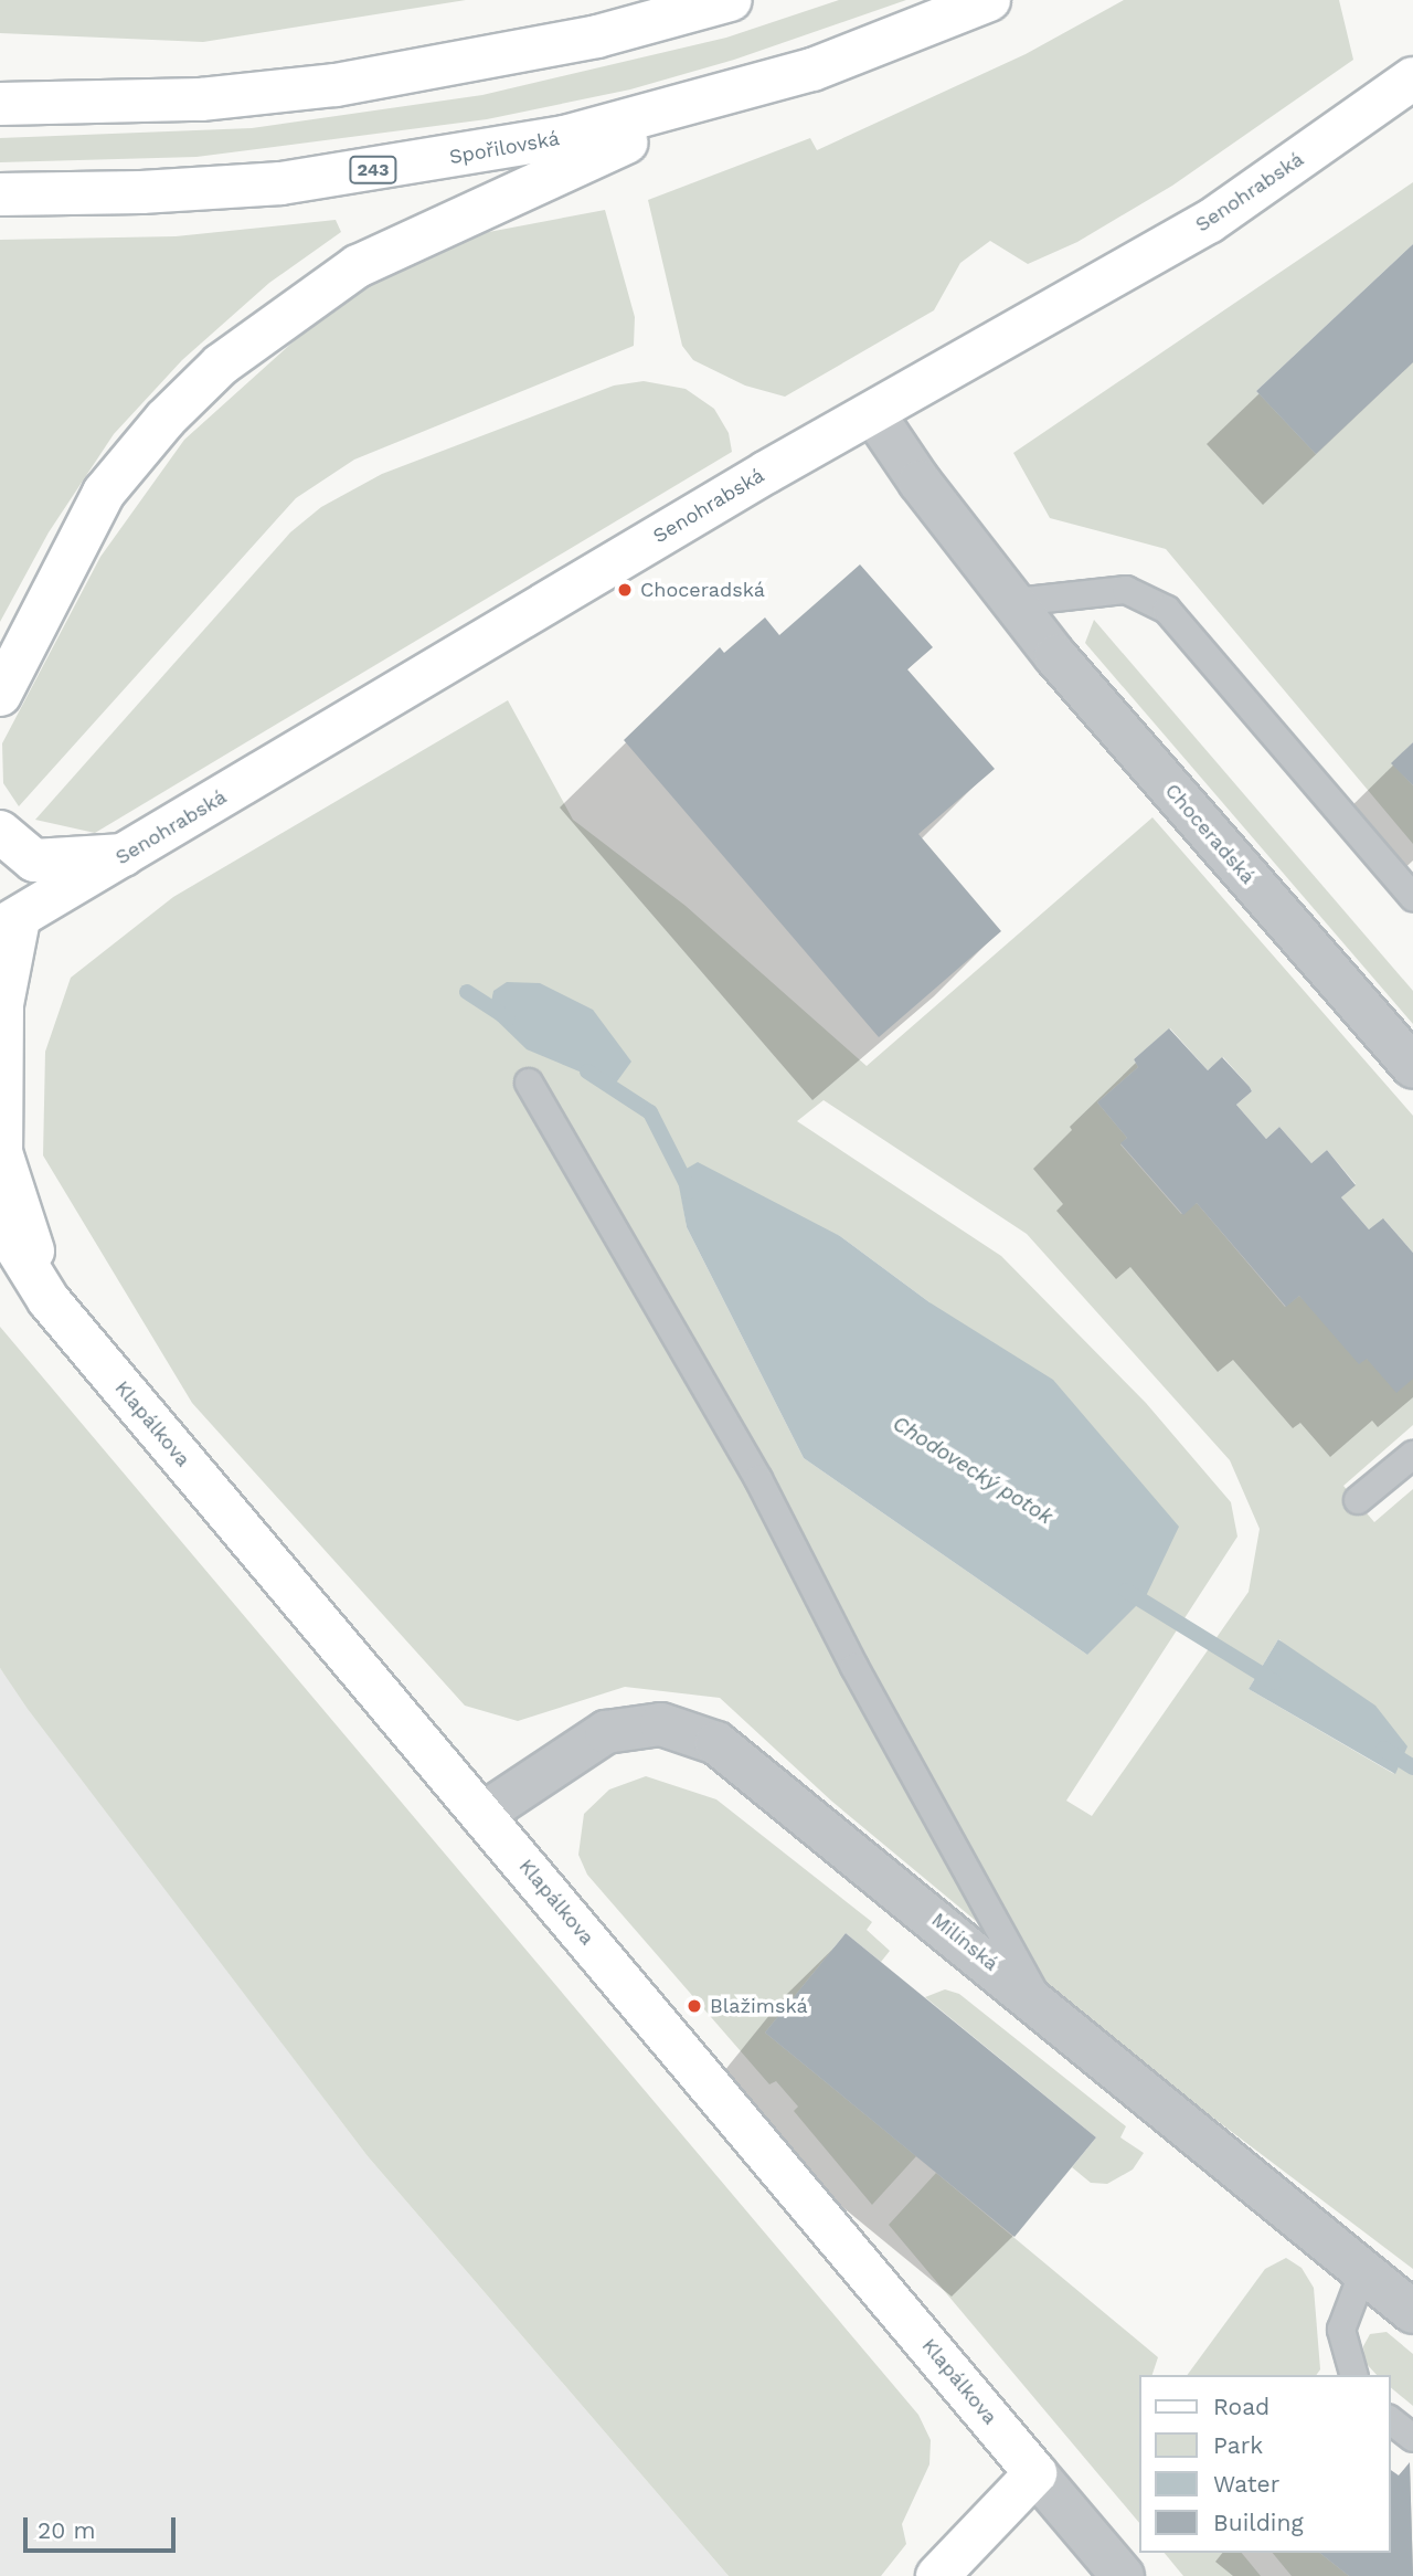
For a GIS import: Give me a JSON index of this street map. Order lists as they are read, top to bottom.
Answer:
{
  "streets": {
    "main road": [
      "Spořilovská",
      "243",
      "Senohrabská",
      "Klapálkova"
    ],
    "street": ["Choceradská", "Milínská"]
  },
  "crossings": [
    ["Senohrabská", "Choceradská"],
    ["Klapálkova", "Milínská"]
  ],
  "water": ["Chodovecký potok"],
  "places": ["Choceradská", "Blažimská"],
  "legend": [
    "Road",
    "Park",
    "Water",
    "Building"
  ],
  "scale_bar": "20 m"
}
